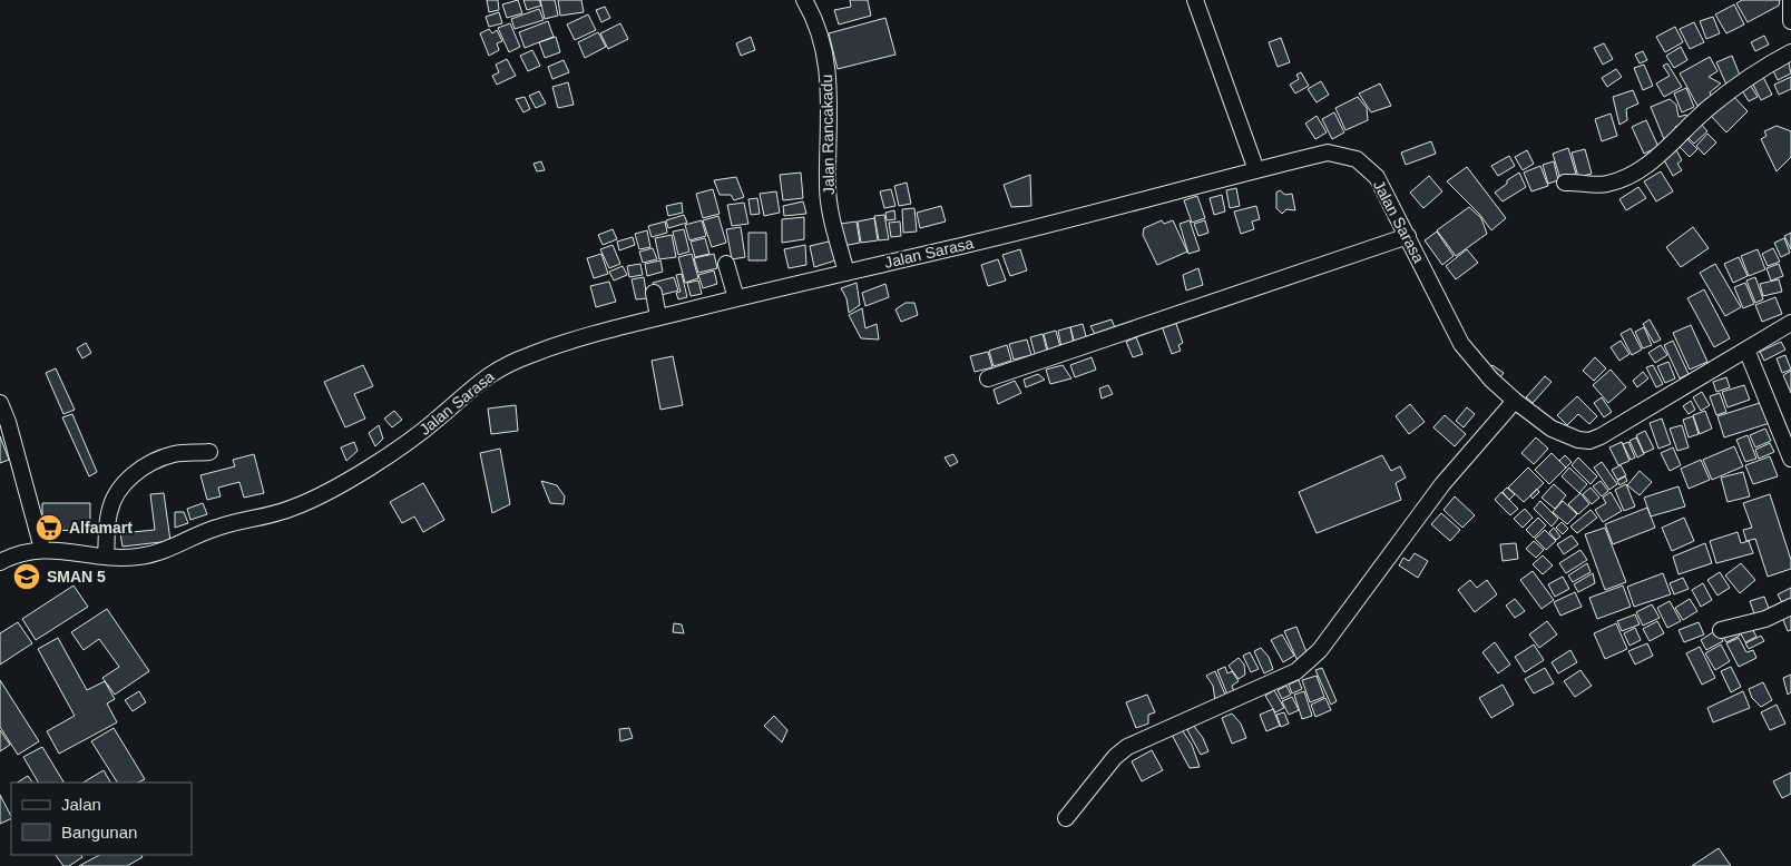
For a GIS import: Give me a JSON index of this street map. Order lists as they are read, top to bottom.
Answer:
{
  "streets": {
    "street": ["Jalan Rancakadu", "Jalan Sarasa"]
  },
  "crossings": [
    ["Jalan Rancakadu", "Jalan Sarasa"]
  ],
  "places": {
    "supermarket": ["Alfamart"],
    "school or university": ["SMAN 5"]
  },
  "legend": ["Jalan", "Bangunan"]
}
